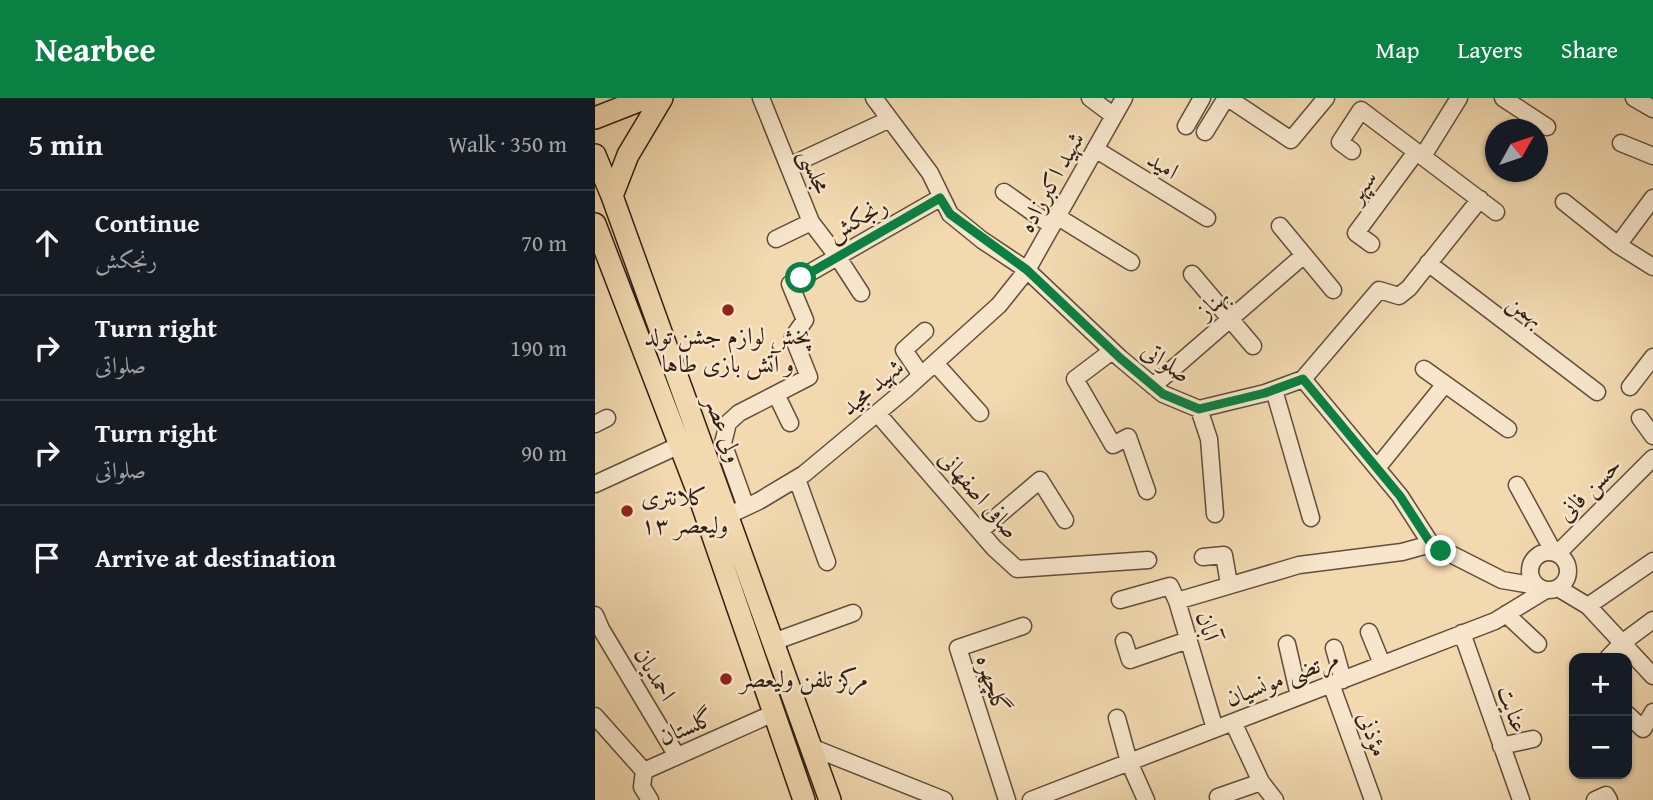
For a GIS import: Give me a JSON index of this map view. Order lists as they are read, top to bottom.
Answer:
{
  "streets": {
    "main road": ["ولی عصر"],
    "street": [
      "امید",
      "مجلسی",
      "شهید اکبرزاده",
      "سپهر",
      "رنجکش",
      "بهناز",
      "بهمن",
      "صلواتی",
      "شهید مجید",
      "حسن فانی",
      "صافی اصفهانی",
      "آبان",
      "احمدیان",
      "مرتضی مونسیان",
      "گلچهره",
      "عنایت",
      "گلستان",
      "مؤذنی"
    ]
  },
  "crossings": [
    ["امید", "شهید اکبرزاده"],
    ["مجلسی", "رنجکش"],
    ["شهید اکبرزاده", "صلواتی"],
    ["شهید اکبرزاده", "شهید مجید"],
    ["رنجکش", "صلواتی"],
    ["رنجکش", "شهید مجید"],
    ["رنجکش", "ولی عصر"],
    ["بهناز", "صلواتی"],
    ["صلواتی", "شهید مجید"],
    ["شهید مجید", "ولی عصر"],
    ["شهید مجید", "صافی اصفهانی"],
    ["ولی عصر", "گلستان"],
    ["حسن فانی", "مرتضی مونسیان"],
    ["آبان", "مرتضی مونسیان"],
    ["احمدیان", "گلستان"],
    ["مرتضی مونسیان", "عنایت"],
    ["مرتضی مونسیان", "مؤذنی"]
  ],
  "places": ["پخش لوازم جشن تولد و آتش بازی طاها", "کلانتری ۱۳ ولیعصر", "مرکز تلفن ولیعصر"],
  "north": "top right",
  "page": {
    "header": "Nearbee",
    "nav": ["Map", "Layers", "Share"],
    "heading": ["5 min", "Walk · 350 m"],
    "list": [
      ["Continue", "رنجکش", "70 m"],
      ["Turn right", "صلواتی", "190 m"],
      ["Turn right", "صلواتی", "90 m"],
      "Arrive at destination"
    ],
    "map_buttons": ["+", "−"]
  }
}
